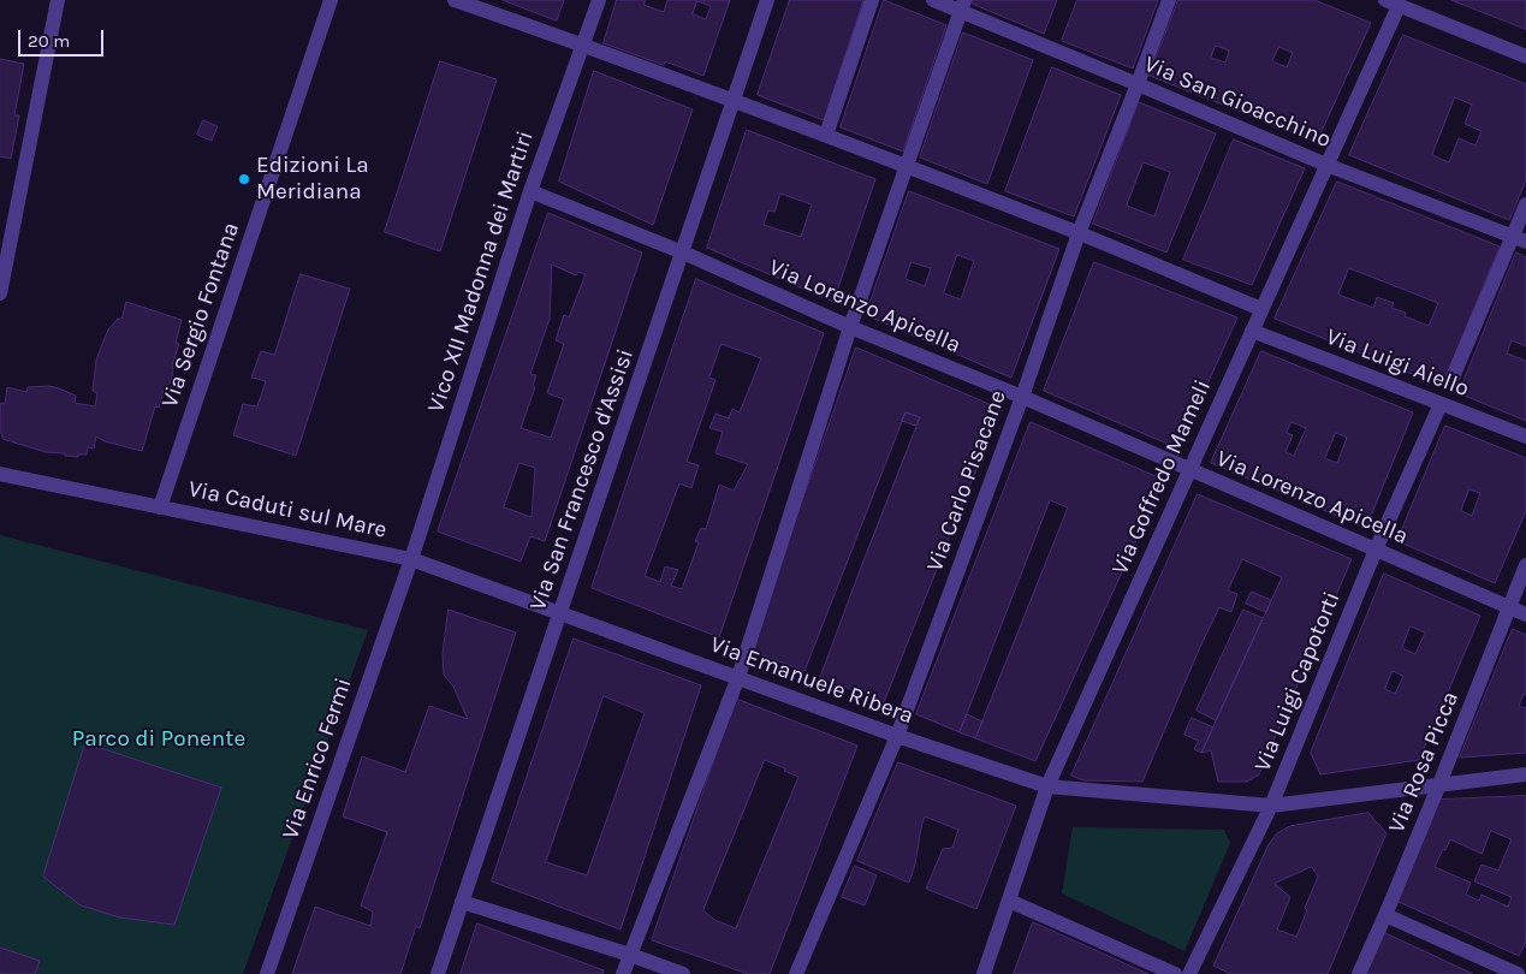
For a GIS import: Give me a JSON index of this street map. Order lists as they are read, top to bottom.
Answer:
{
  "streets": {
    "street": [
      "Via San Gioacchino",
      "Vico XII Madonna dei Martiri",
      "Via Lorenzo Apicella",
      "Via Sergio Fontana",
      "Via Luigi Aiello",
      "Via Goffredo Mameli",
      "Via San Francesco d'Assisi",
      "Via Carlo Pisacane",
      "Via Caduti sul Mare",
      "Via Emanuele Ribera",
      "Via Luigi Capotorti",
      "Via Enrico Fermi",
      "Via Rosa Picca"
    ]
  },
  "crossings": [
    ["Via San Gioacchino", "Via Goffredo Mameli"],
    ["Via San Gioacchino", "Via Carlo Pisacane"],
    ["Vico XII Madonna dei Martiri", "Via Lorenzo Apicella"],
    ["Vico XII Madonna dei Martiri", "Via Caduti sul Mare"],
    ["Vico XII Madonna dei Martiri", "Via Enrico Fermi"],
    ["Via Lorenzo Apicella", "Via Goffredo Mameli"],
    ["Via Lorenzo Apicella", "Via San Francesco d'Assisi"],
    ["Via Lorenzo Apicella", "Via Carlo Pisacane"],
    ["Via Lorenzo Apicella", "Via Luigi Capotorti"],
    ["Via Lorenzo Apicella", "Via Rosa Picca"],
    ["Via Sergio Fontana", "Via Caduti sul Mare"],
    ["Via Luigi Aiello", "Via Goffredo Mameli"],
    ["Via Luigi Aiello", "Via Luigi Capotorti"],
    ["Via Goffredo Mameli", "Via Emanuele Ribera"],
    ["Via San Francesco d'Assisi", "Via Caduti sul Mare"],
    ["Via San Francesco d'Assisi", "Via Emanuele Ribera"],
    ["Via Carlo Pisacane", "Via Emanuele Ribera"],
    ["Via Caduti sul Mare", "Via Emanuele Ribera"],
    ["Via Caduti sul Mare", "Via Enrico Fermi"],
    ["Via Emanuele Ribera", "Via Luigi Capotorti"],
    ["Via Emanuele Ribera", "Via Rosa Picca"]
  ],
  "parks": ["Parco di Ponente"],
  "places": ["Edizioni La Meridiana"],
  "scale_bar": "20 m"
}
